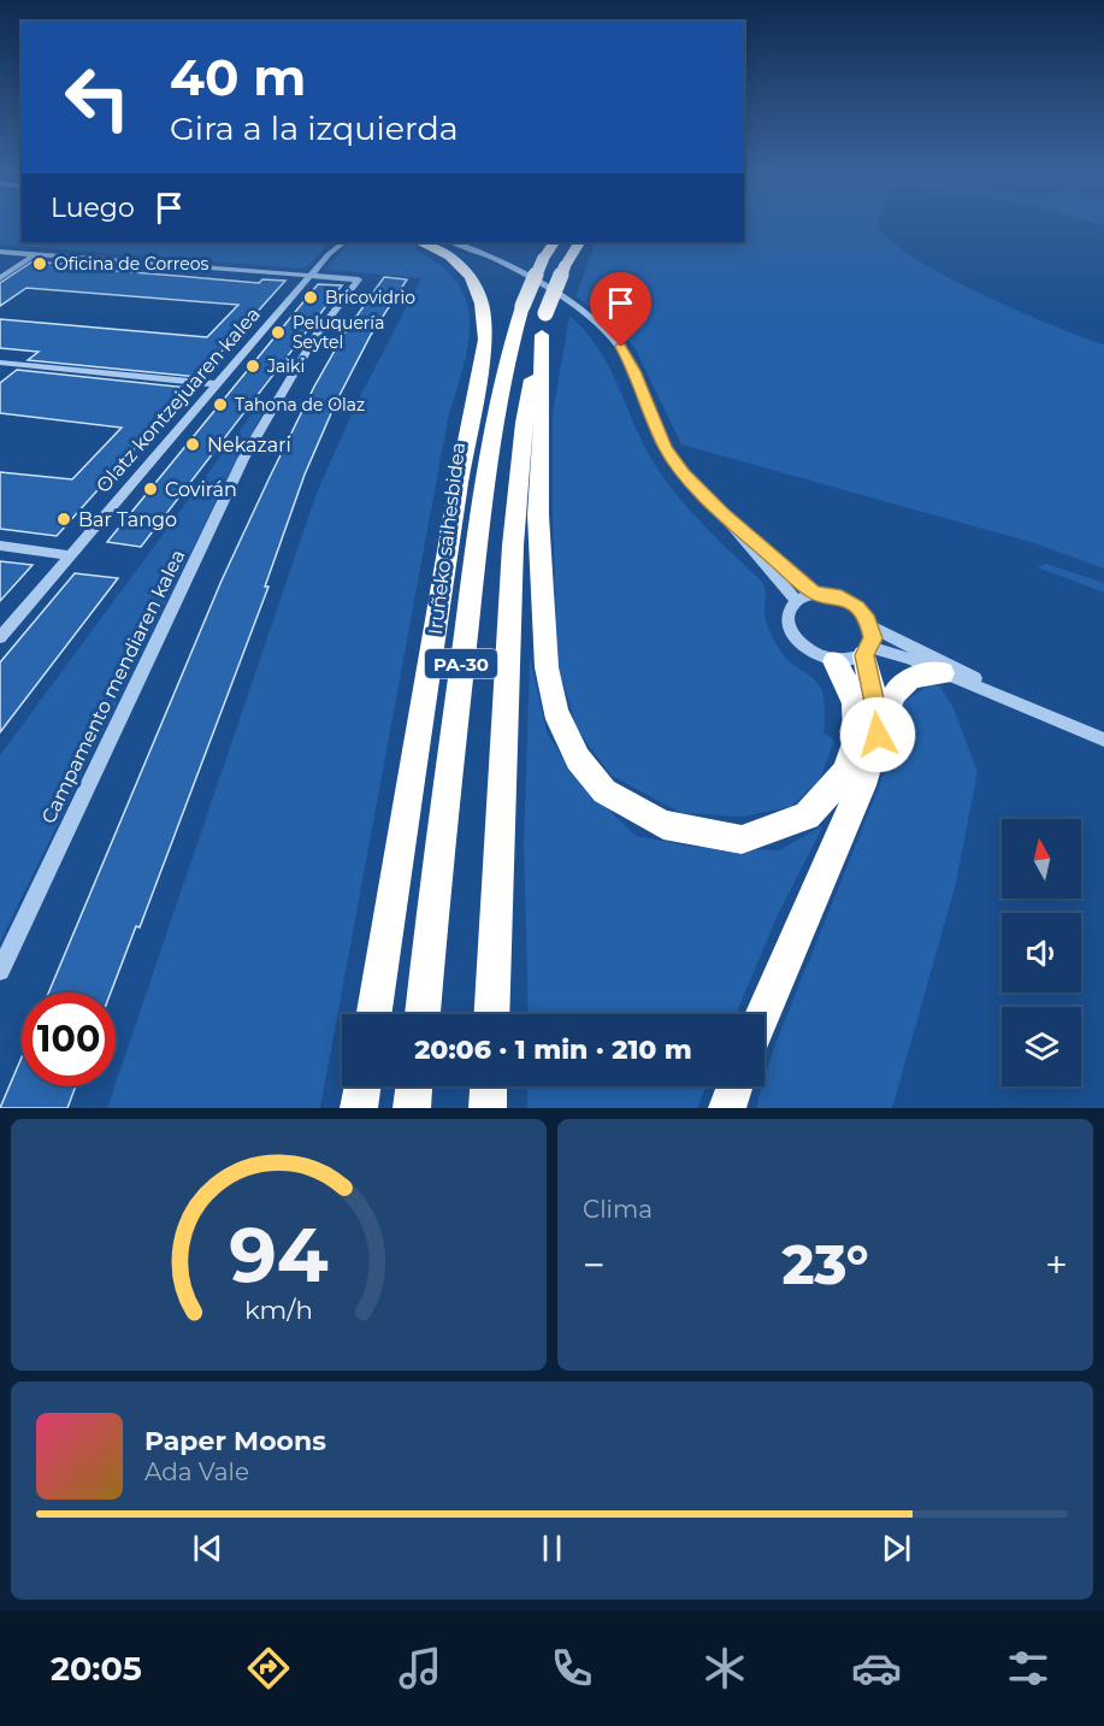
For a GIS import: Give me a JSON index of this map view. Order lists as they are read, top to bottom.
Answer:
{
  "streets": {
    "highway": ["Iruñeko saihesbidea", "PA-30"],
    "street": ["Olatz kontzejuaren kalea", "Campamento mendiaren kalea"]
  },
  "crossings": [
    ["Olatz kontzejuaren kalea", "Campamento mendiaren kalea"]
  ],
  "places": [
    "Oficina de Correos",
    "Bricovidrio",
    "Peluquería Seytel",
    "Jaiki",
    "Tahona de Olaz",
    "Nekazari",
    "Covirán",
    "Bar Tango"
  ],
  "north": "top",
  "page": {
    "turn": ["40 m", "Gira a la izquierda"],
    "then": "Luego",
    "limit": "100",
    "trip": "20:06 · 1 min · 210 m",
    "tile": "Clima",
    "heat": ["−", "23°", "+"],
    "song": ["Paper Moons", "Ada Vale"],
    "tabs": "20:05",
    "gauge": ["94", "km/h"]
  }
}
